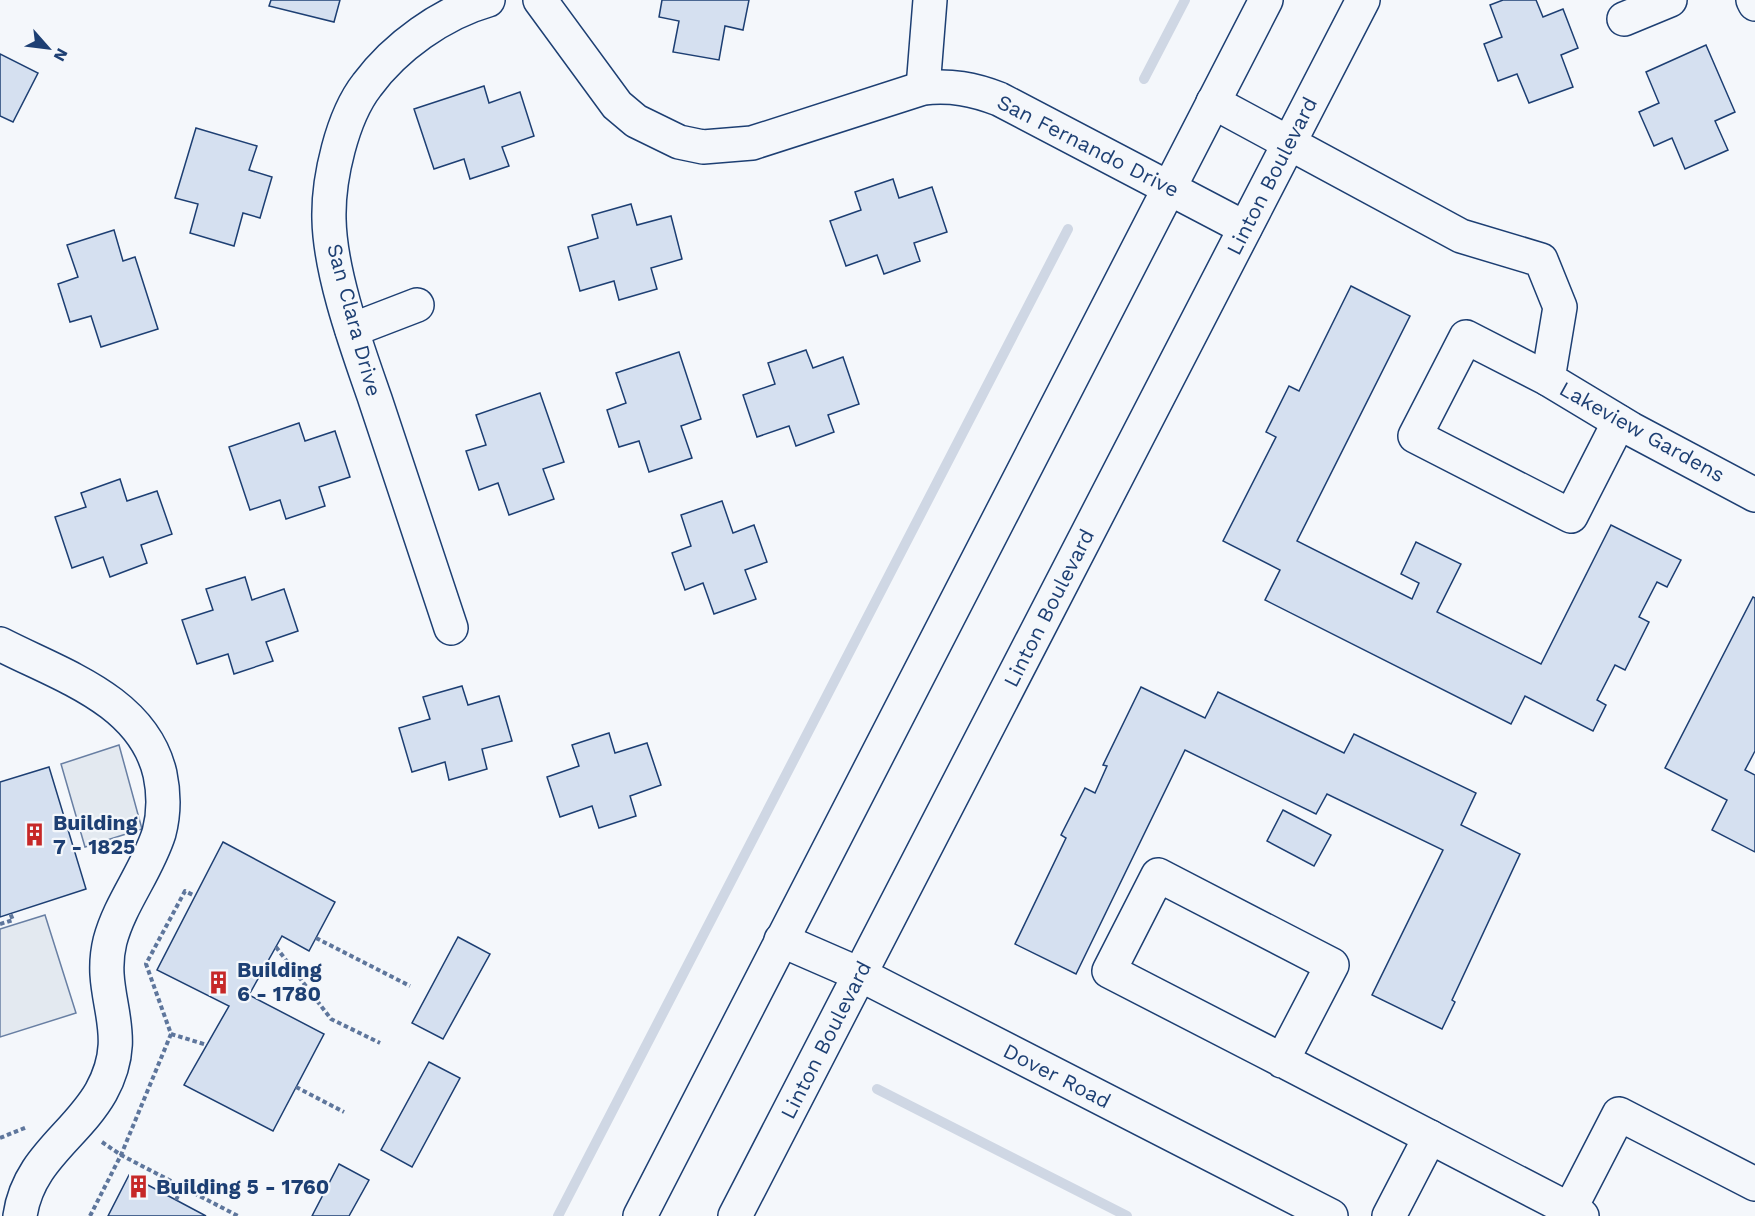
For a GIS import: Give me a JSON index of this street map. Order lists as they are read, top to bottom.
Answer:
{
  "streets": {
    "street": [
      "San Fernando Drive",
      "Linton Boulevard",
      "San Clara Drive",
      "Lakeview Gardens",
      "Dover Road"
    ]
  },
  "crossings": [
    ["San Fernando Drive", "Linton Boulevard"],
    ["Linton Boulevard", "Lakeview Gardens"],
    ["Linton Boulevard", "Dover Road"]
  ],
  "places": {
    "building": ["Building 7 - 1825", "Building 6 - 1780", "Building 5 - 1760"]
  },
  "north": "bottom right"
}
